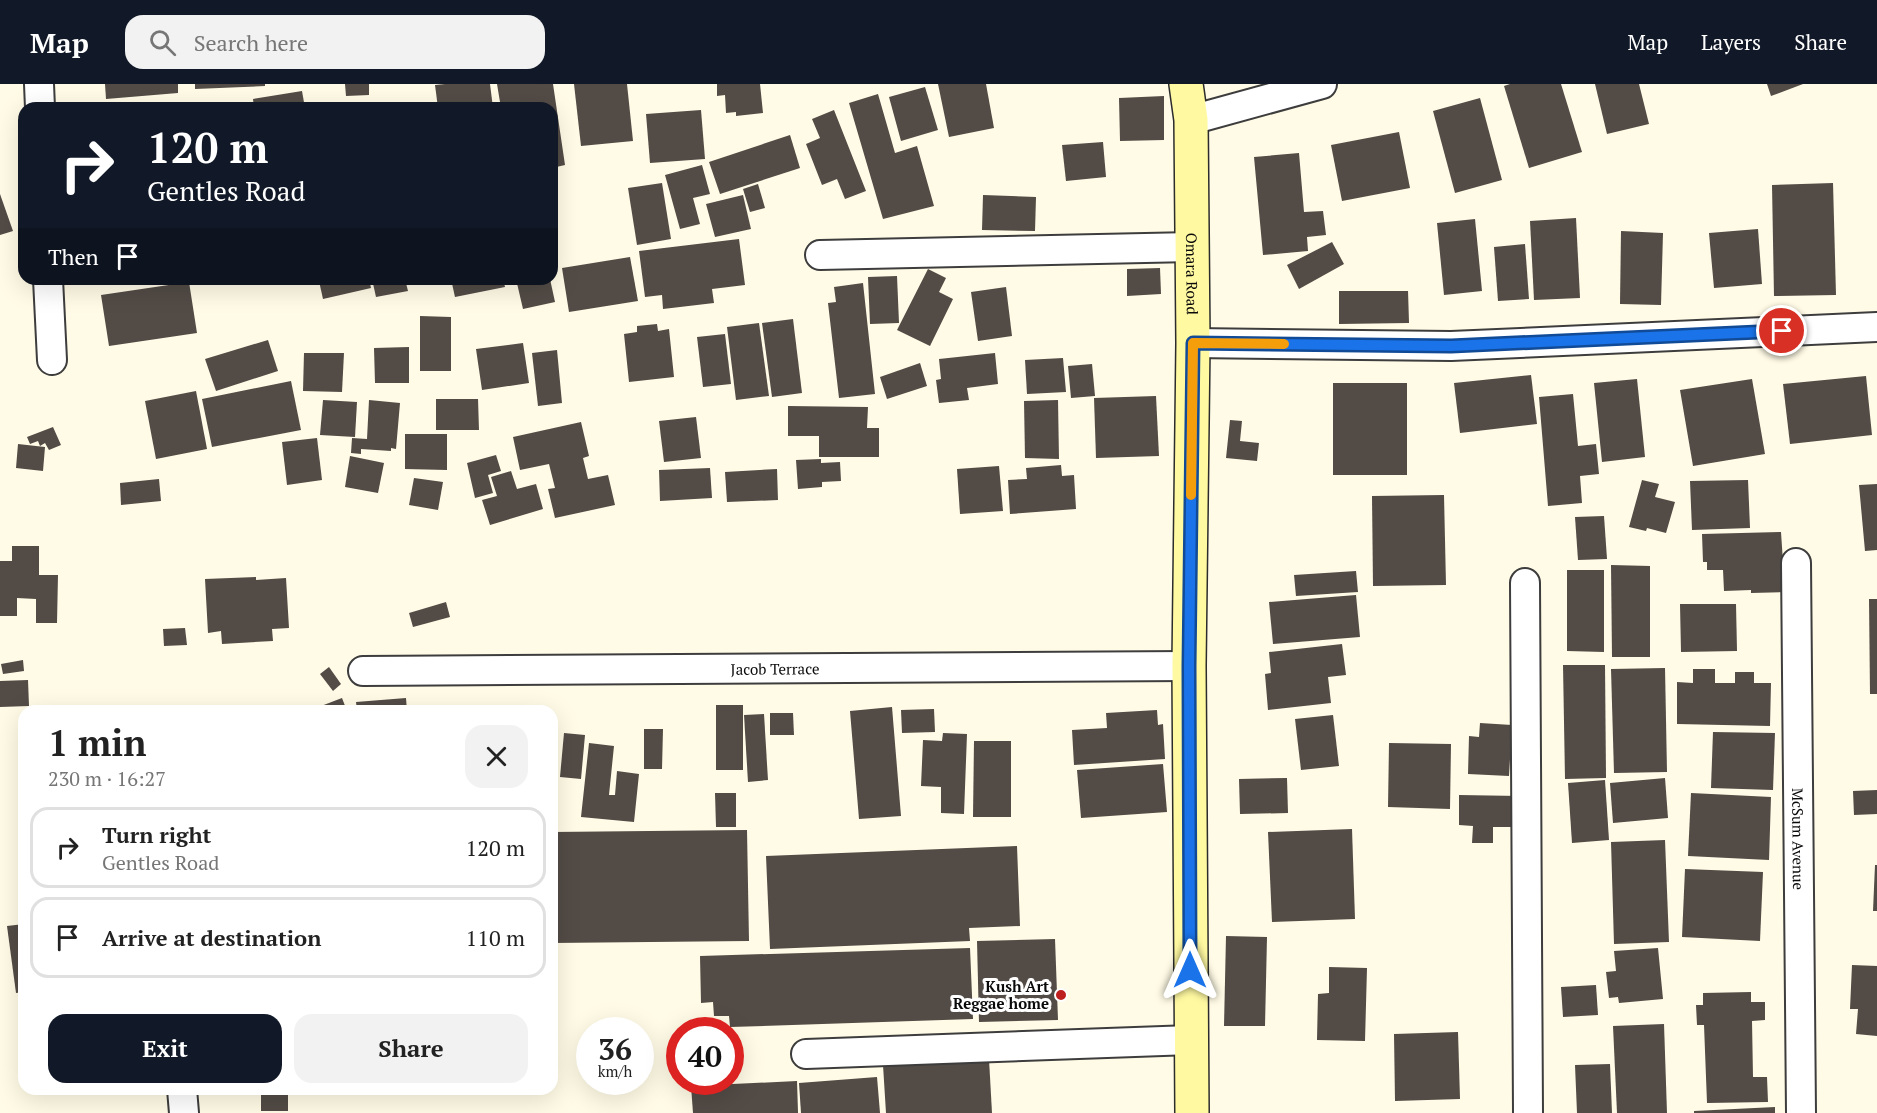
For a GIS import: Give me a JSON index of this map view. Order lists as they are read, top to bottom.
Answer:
{
  "streets": {
    "street": ["Omara Road", "Jacob Terrace", "McSum Avenue"]
  },
  "crossings": [
    ["Omara Road", "Jacob Terrace"]
  ],
  "places": ["Kush Art Reggae home"],
  "page": {
    "header": "Map",
    "search": "Search here",
    "nav": ["Map", "Layers", "Share"],
    "turn": ["120 m", "Gentles Road"],
    "then": "Then",
    "heading": ["1 min", "230 m · 16:27"],
    "list": [
      {
        "name": "Turn right",
        "note": "Gentles Road",
        "value": "120 m"
      },
      {
        "name": "Arrive at destination",
        "value": "110 m"
      }
    ],
    "buttons": ["Exit", "Share"],
    "speed": "36 km/h",
    "limit": "40"
  }
}
